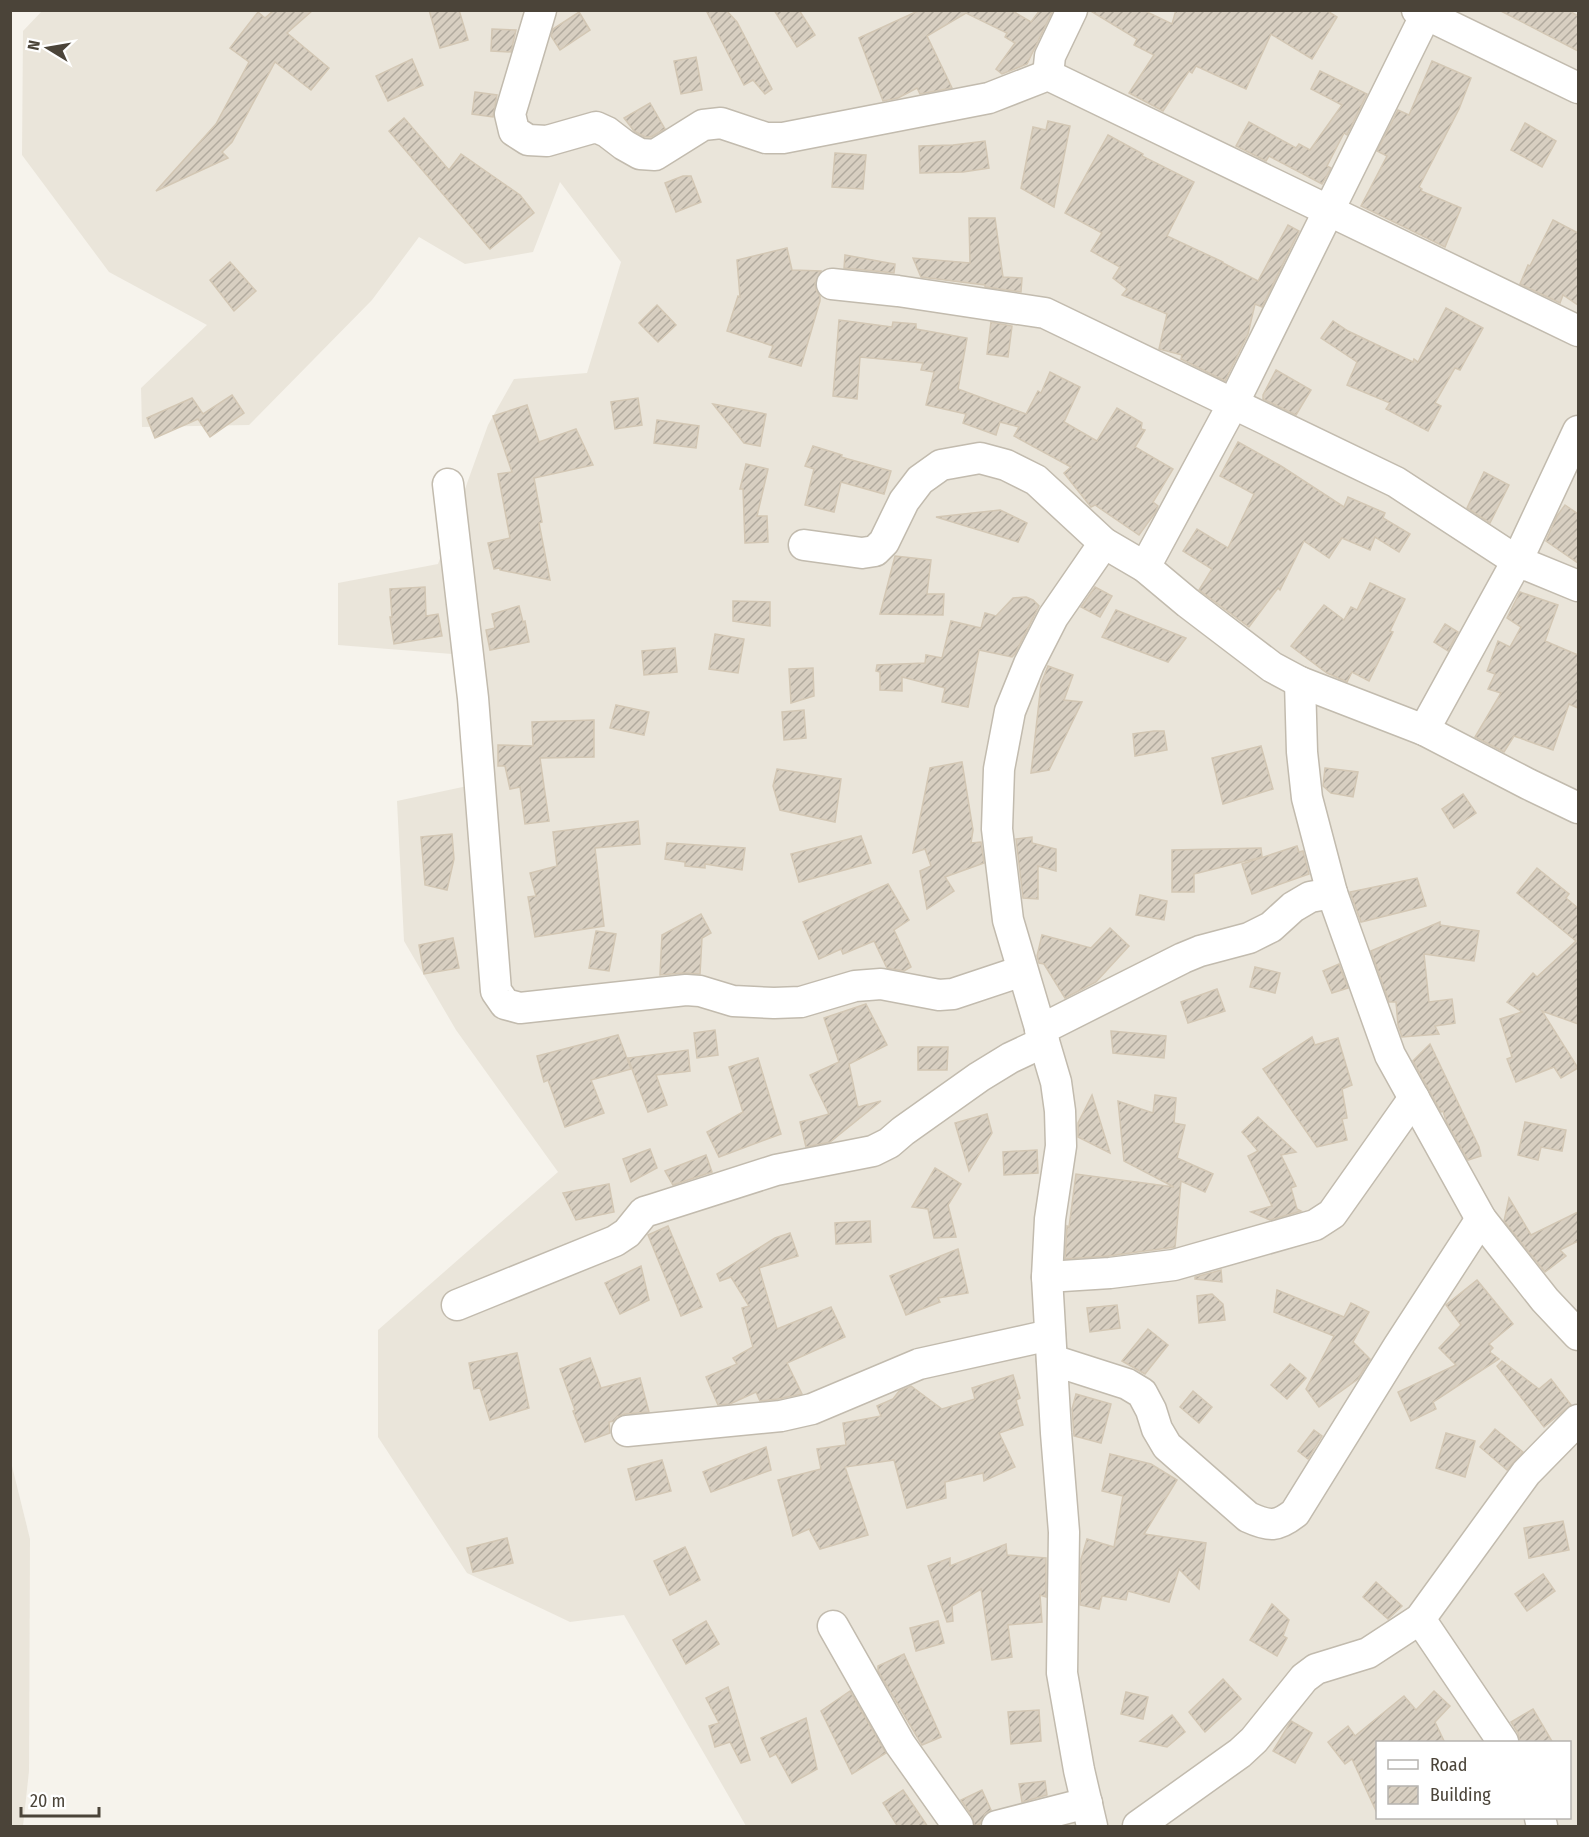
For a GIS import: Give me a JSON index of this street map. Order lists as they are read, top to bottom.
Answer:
{
  "legend": ["Road", "Building"],
  "scale_bar": "20 m",
  "north": "left"
}
